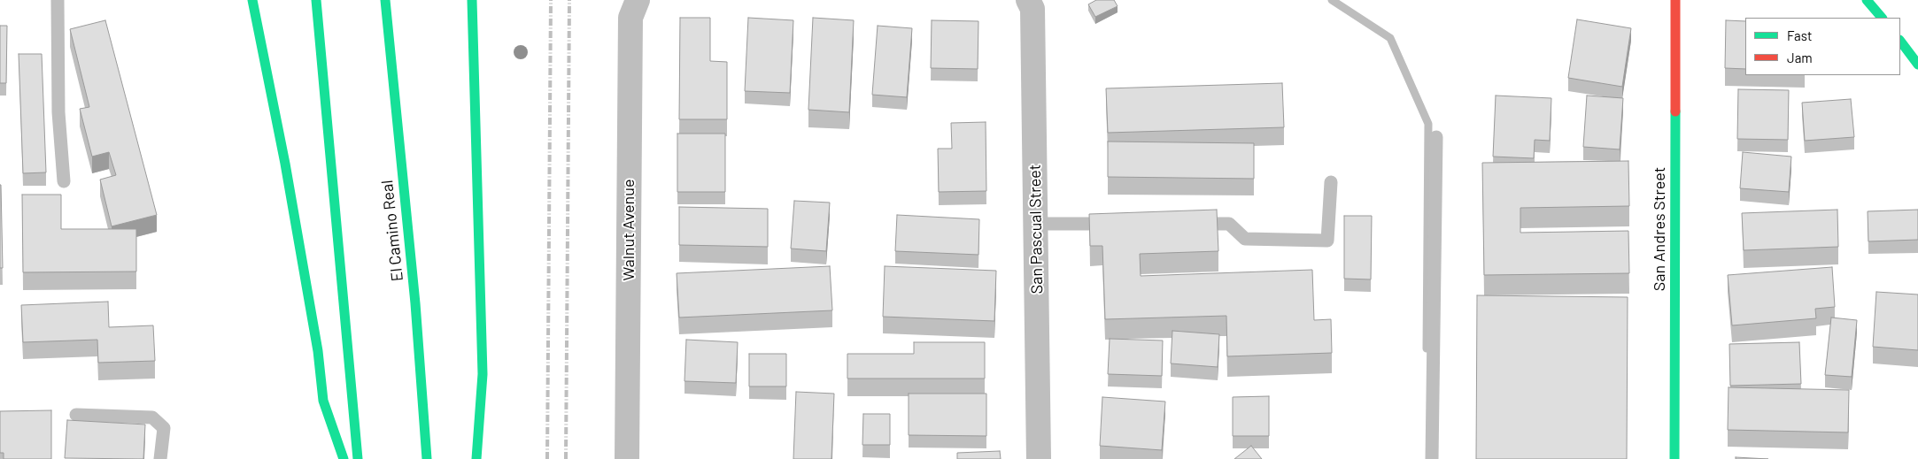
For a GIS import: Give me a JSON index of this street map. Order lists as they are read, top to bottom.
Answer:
{
  "streets": {
    "main road": ["San Andres Street", "El Camino Real"],
    "street": ["San Pascual Street", "Walnut Avenue"]
  },
  "legend": ["Fast", "Jam"]
}
